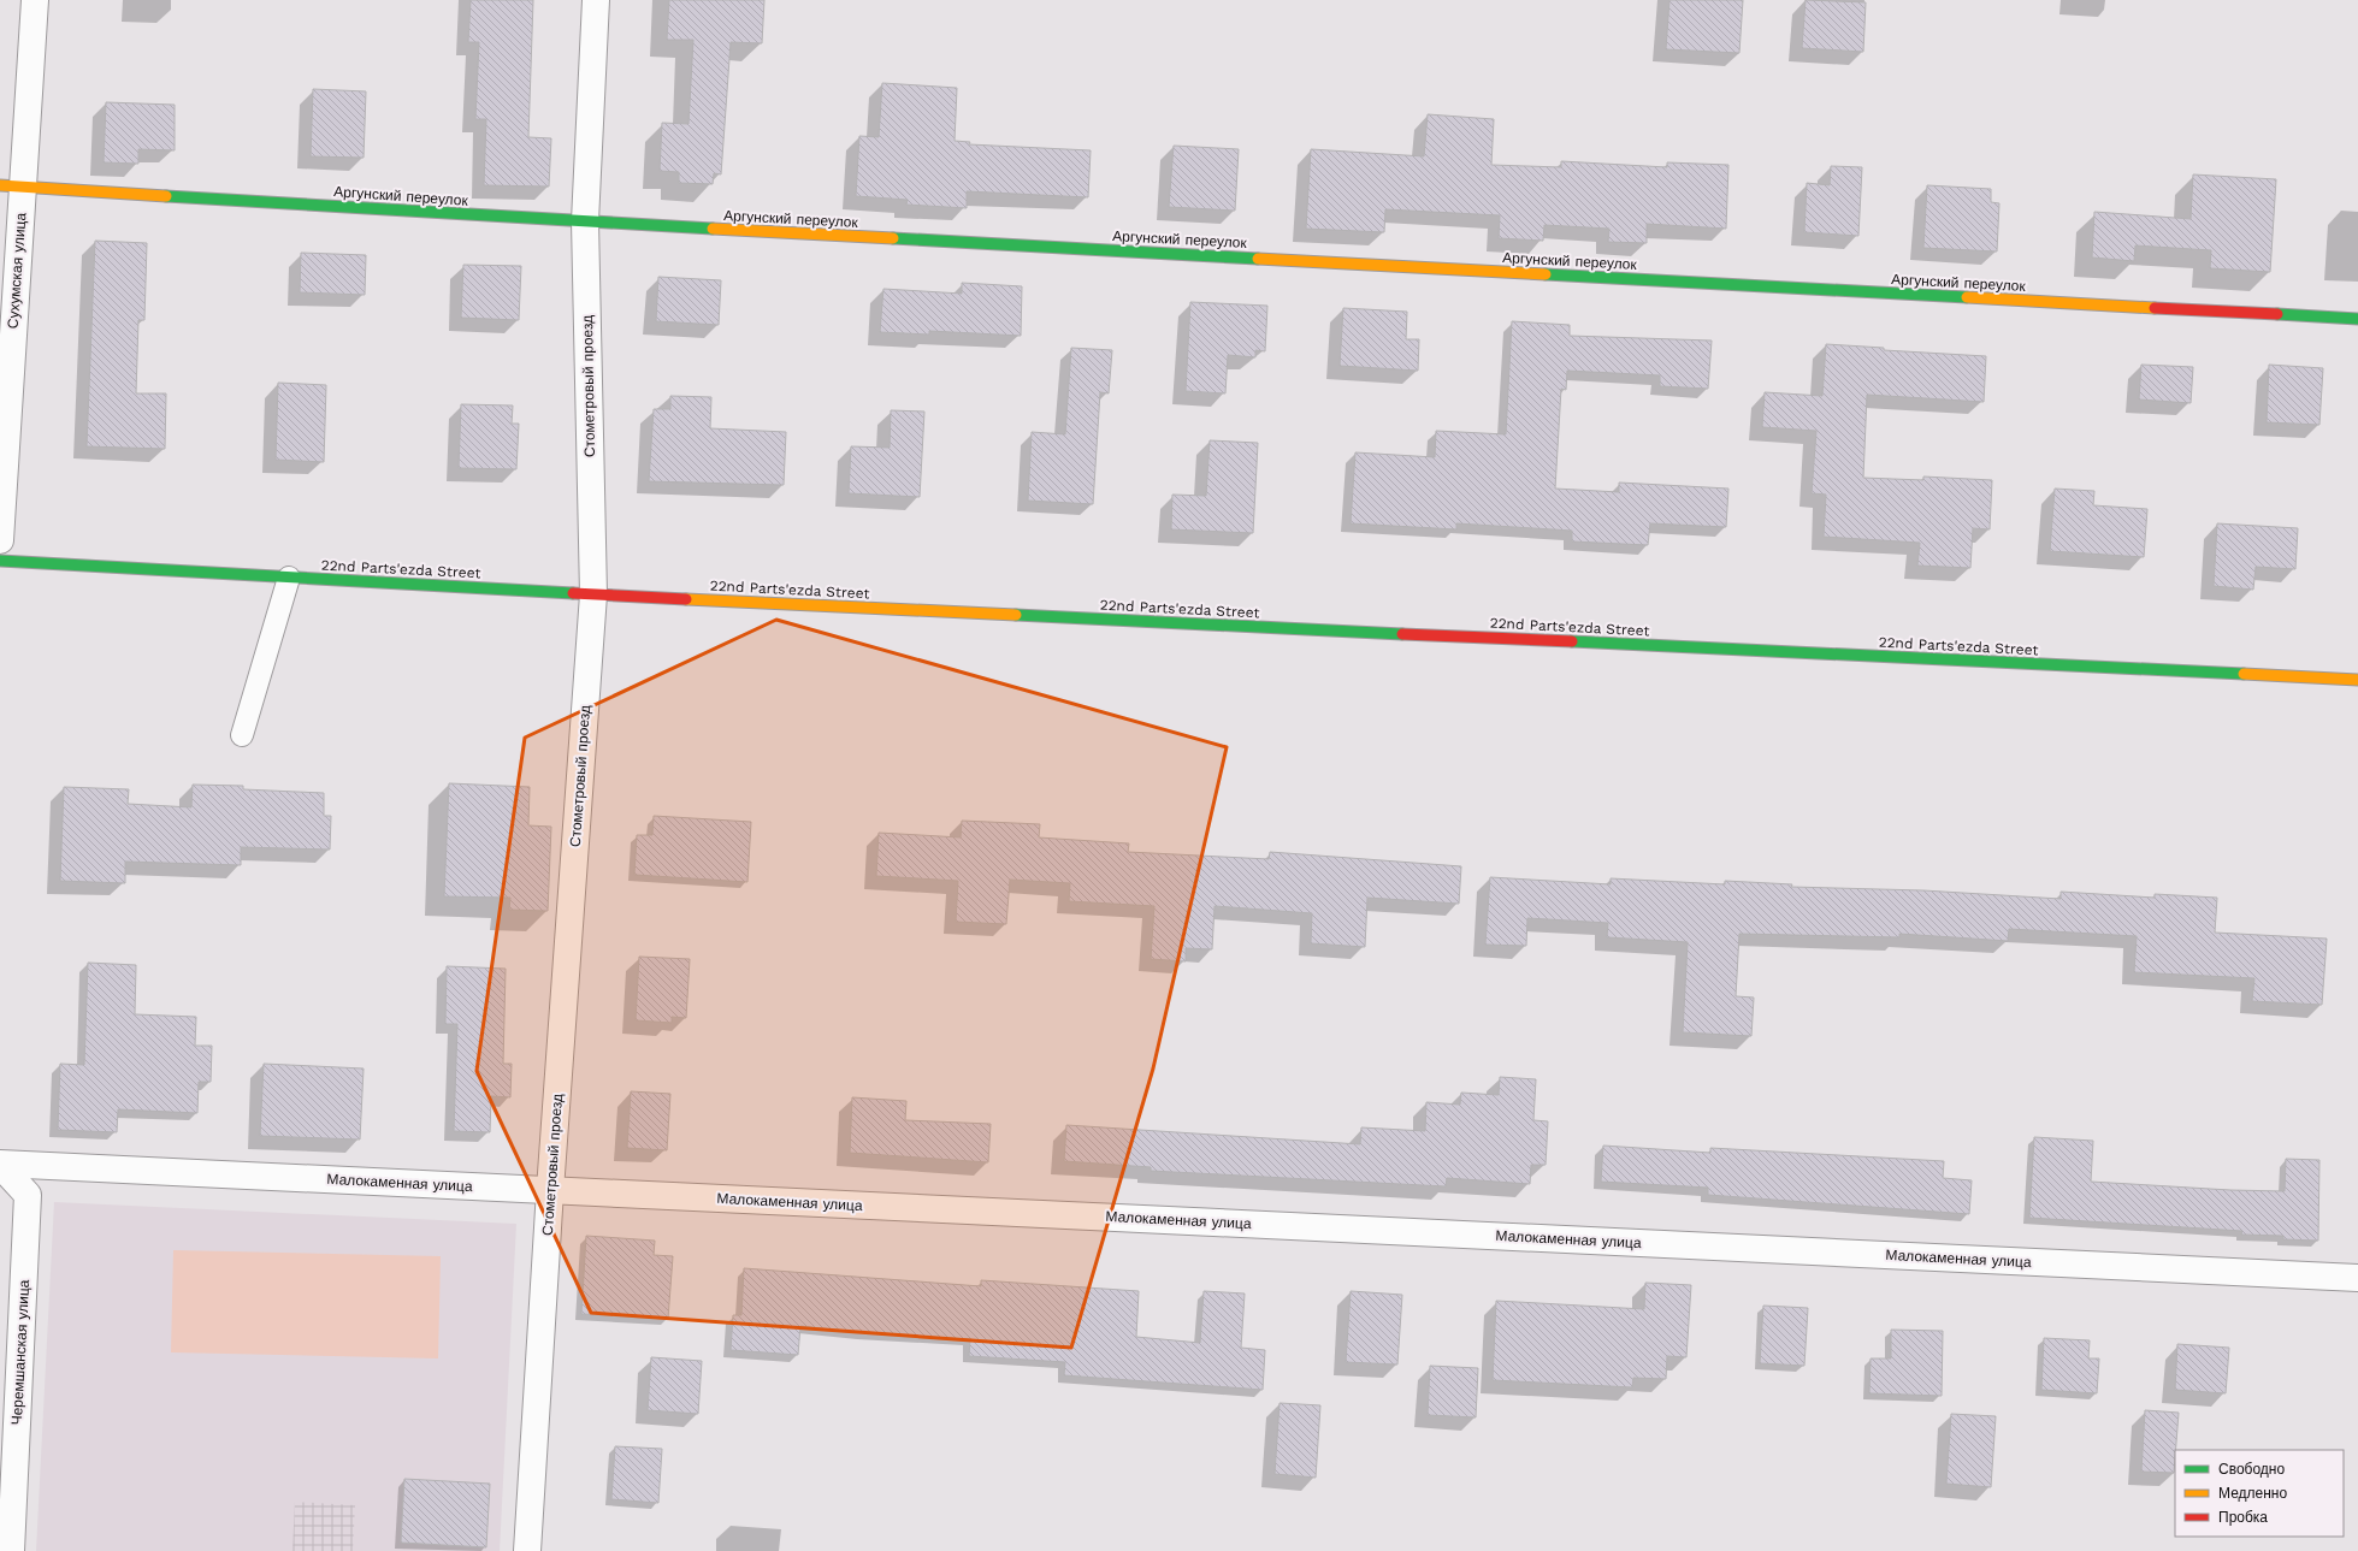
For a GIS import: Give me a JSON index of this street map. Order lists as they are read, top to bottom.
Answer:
{
  "streets": {
    "street": [
      "Аргунский переулок",
      "Сухумская улица",
      "Стометровый проезд",
      "22nd Parts'ezda Street",
      "Малокаменная улица",
      "Черемшанская улица"
    ]
  },
  "crossings": [
    ["Аргунский переулок", "Сухумская улица"],
    ["Аргунский переулок", "Стометровый проезд"],
    ["Стометровый проезд", "22nd Parts'ezda Street"],
    ["Стометровый проезд", "Малокаменная улица"],
    ["Малокаменная улица", "Черемшанская улица"]
  ],
  "legend": ["Свободно", "Медленно", "Пробка"]
}
